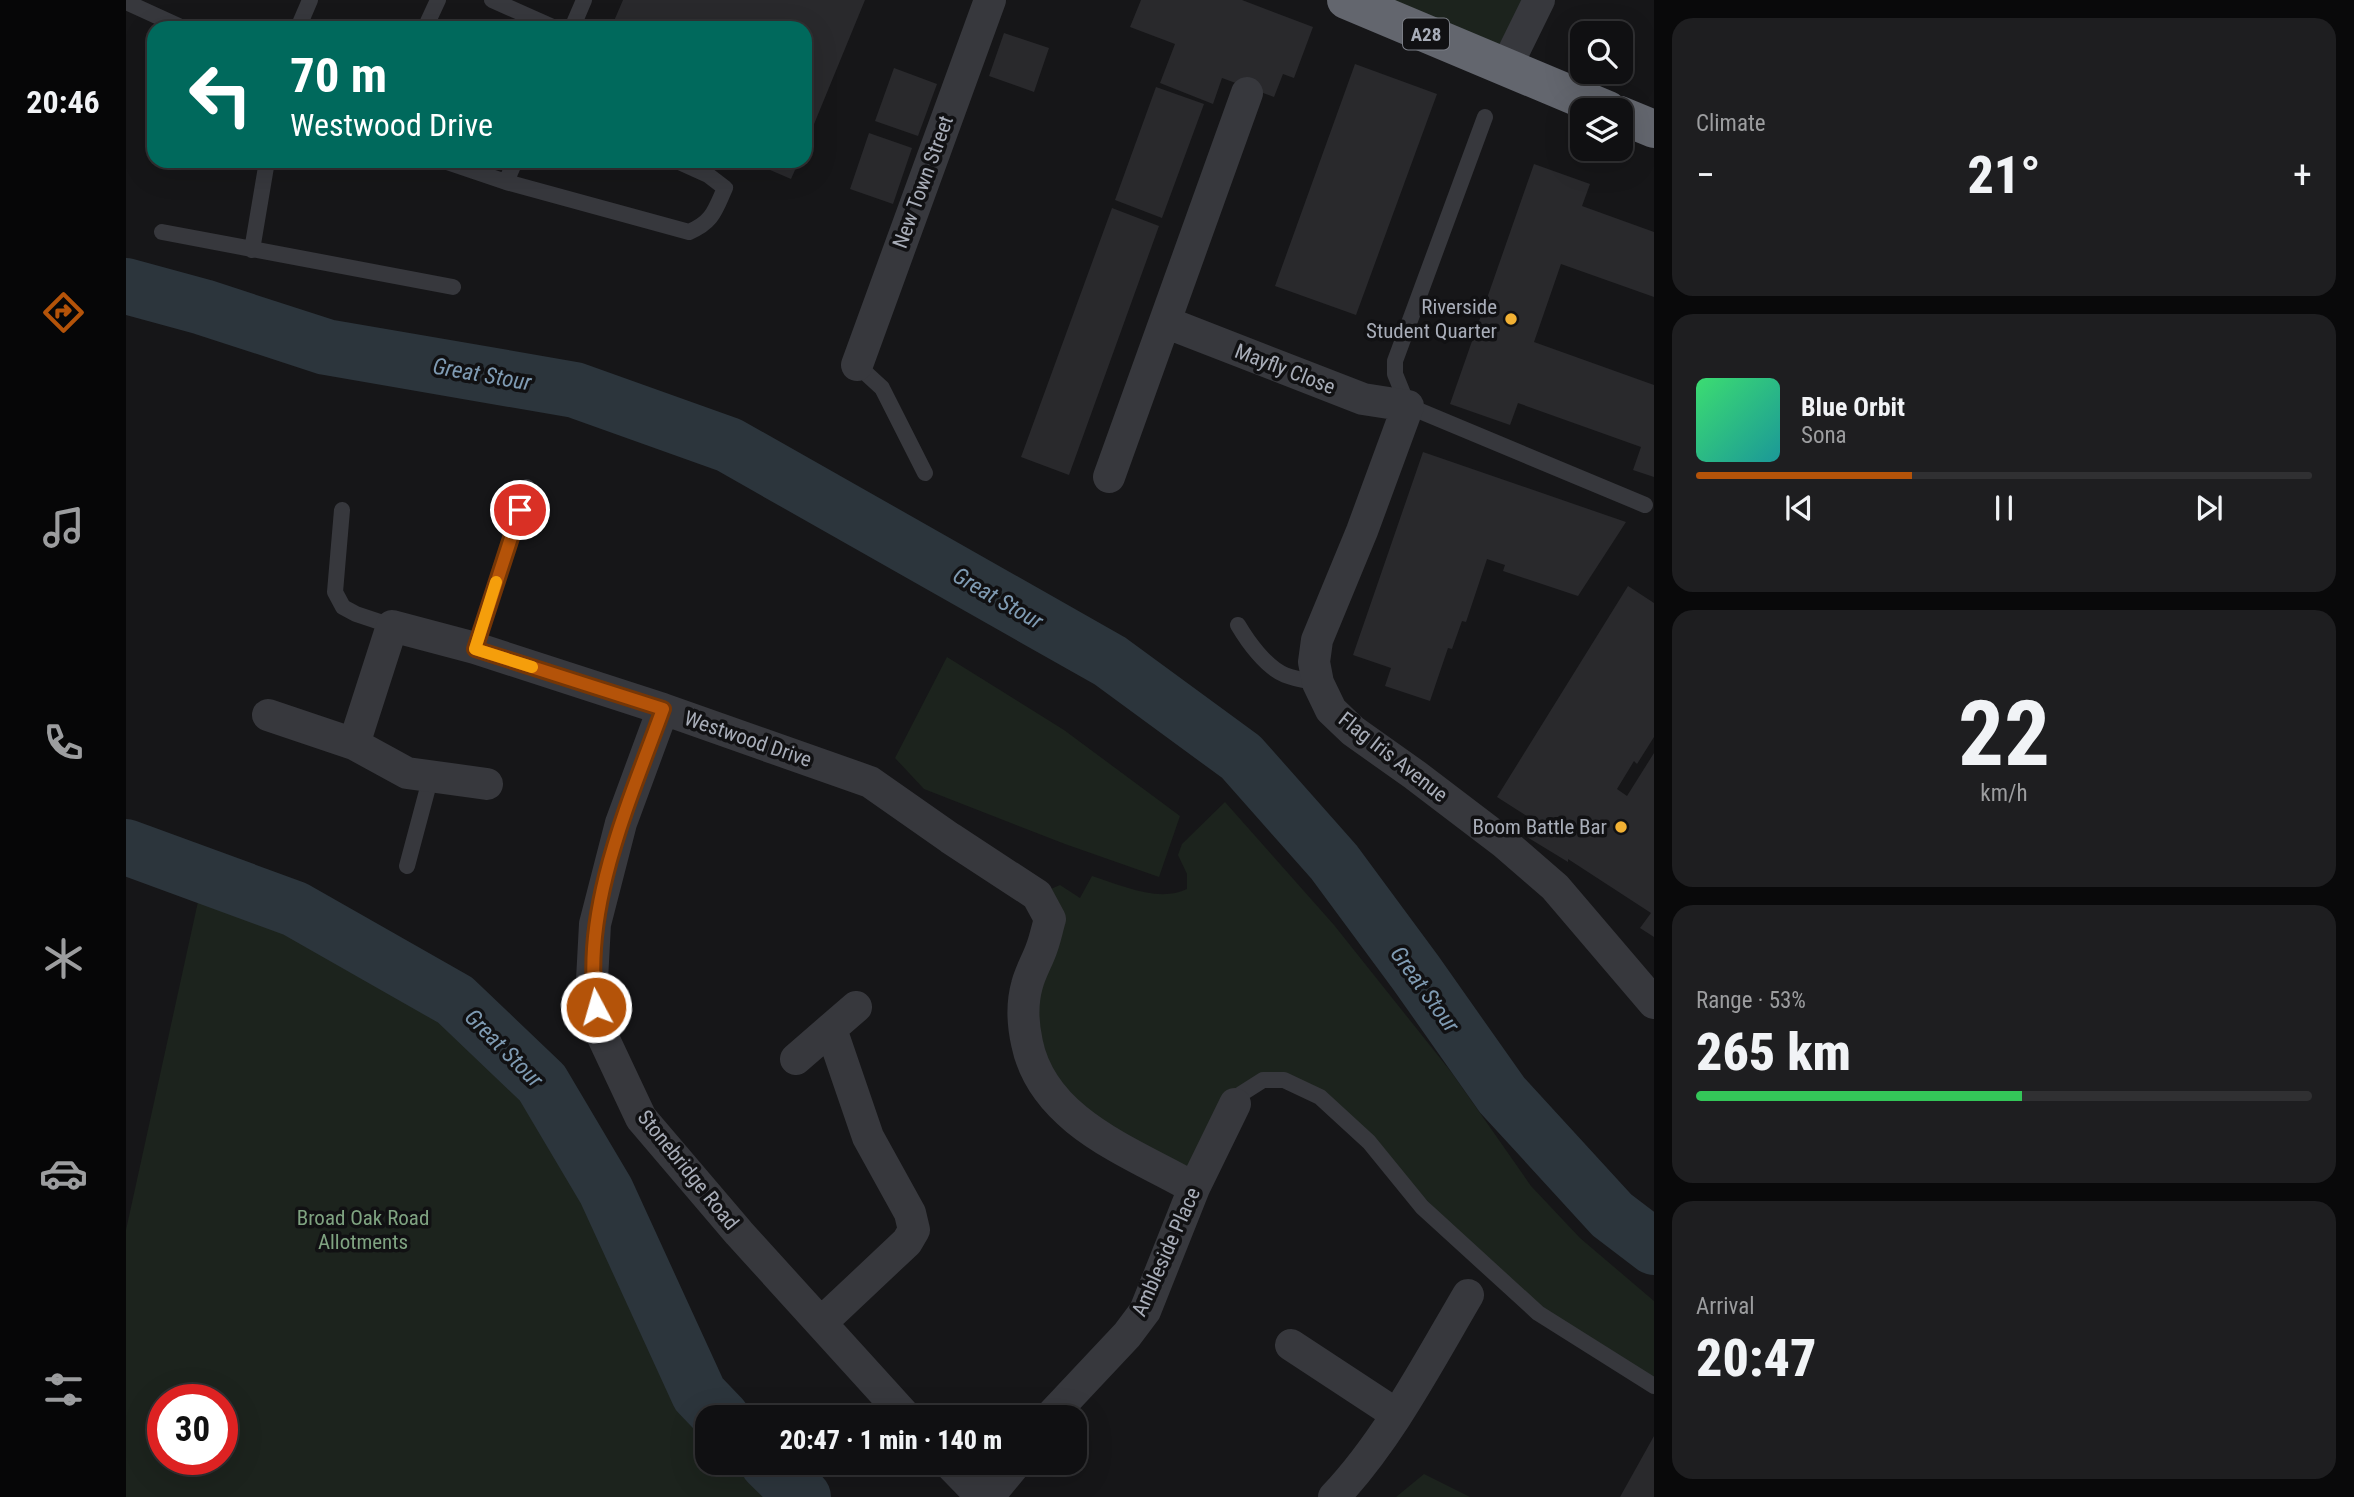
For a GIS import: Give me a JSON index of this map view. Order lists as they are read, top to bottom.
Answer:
{
  "streets": {
    "highway": ["A28"],
    "street": [
      "New Town Street",
      "Mayfly Close",
      "Westwood Drive",
      "Flag Iris Avenue",
      "Stonebridge Road",
      "Ambleside Place"
    ]
  },
  "crossings": [
    ["Mayfly Close", "Flag Iris Avenue"],
    ["Westwood Drive", "Stonebridge Road"],
    ["Westwood Drive", "Ambleside Place"]
  ],
  "water": ["Great Stour"],
  "parks": ["Broad Oak Road Allotments"],
  "places": ["Riverside Student Quarter", "Boom Battle Bar"],
  "page": {
    "tabs": "20:46",
    "tile": [
      "Climate",
      ["22", "km/h"],
      ["Range · 53%", "265 km"],
      ["Arrival", "20:47"]
    ],
    "turn": ["70 m", "Westwood Drive"],
    "heat": ["−", "21°", "+"],
    "song": ["Blue Orbit", "Sona"],
    "limit": "30",
    "trip": "20:47 · 1 min · 140 m"
  }
}
